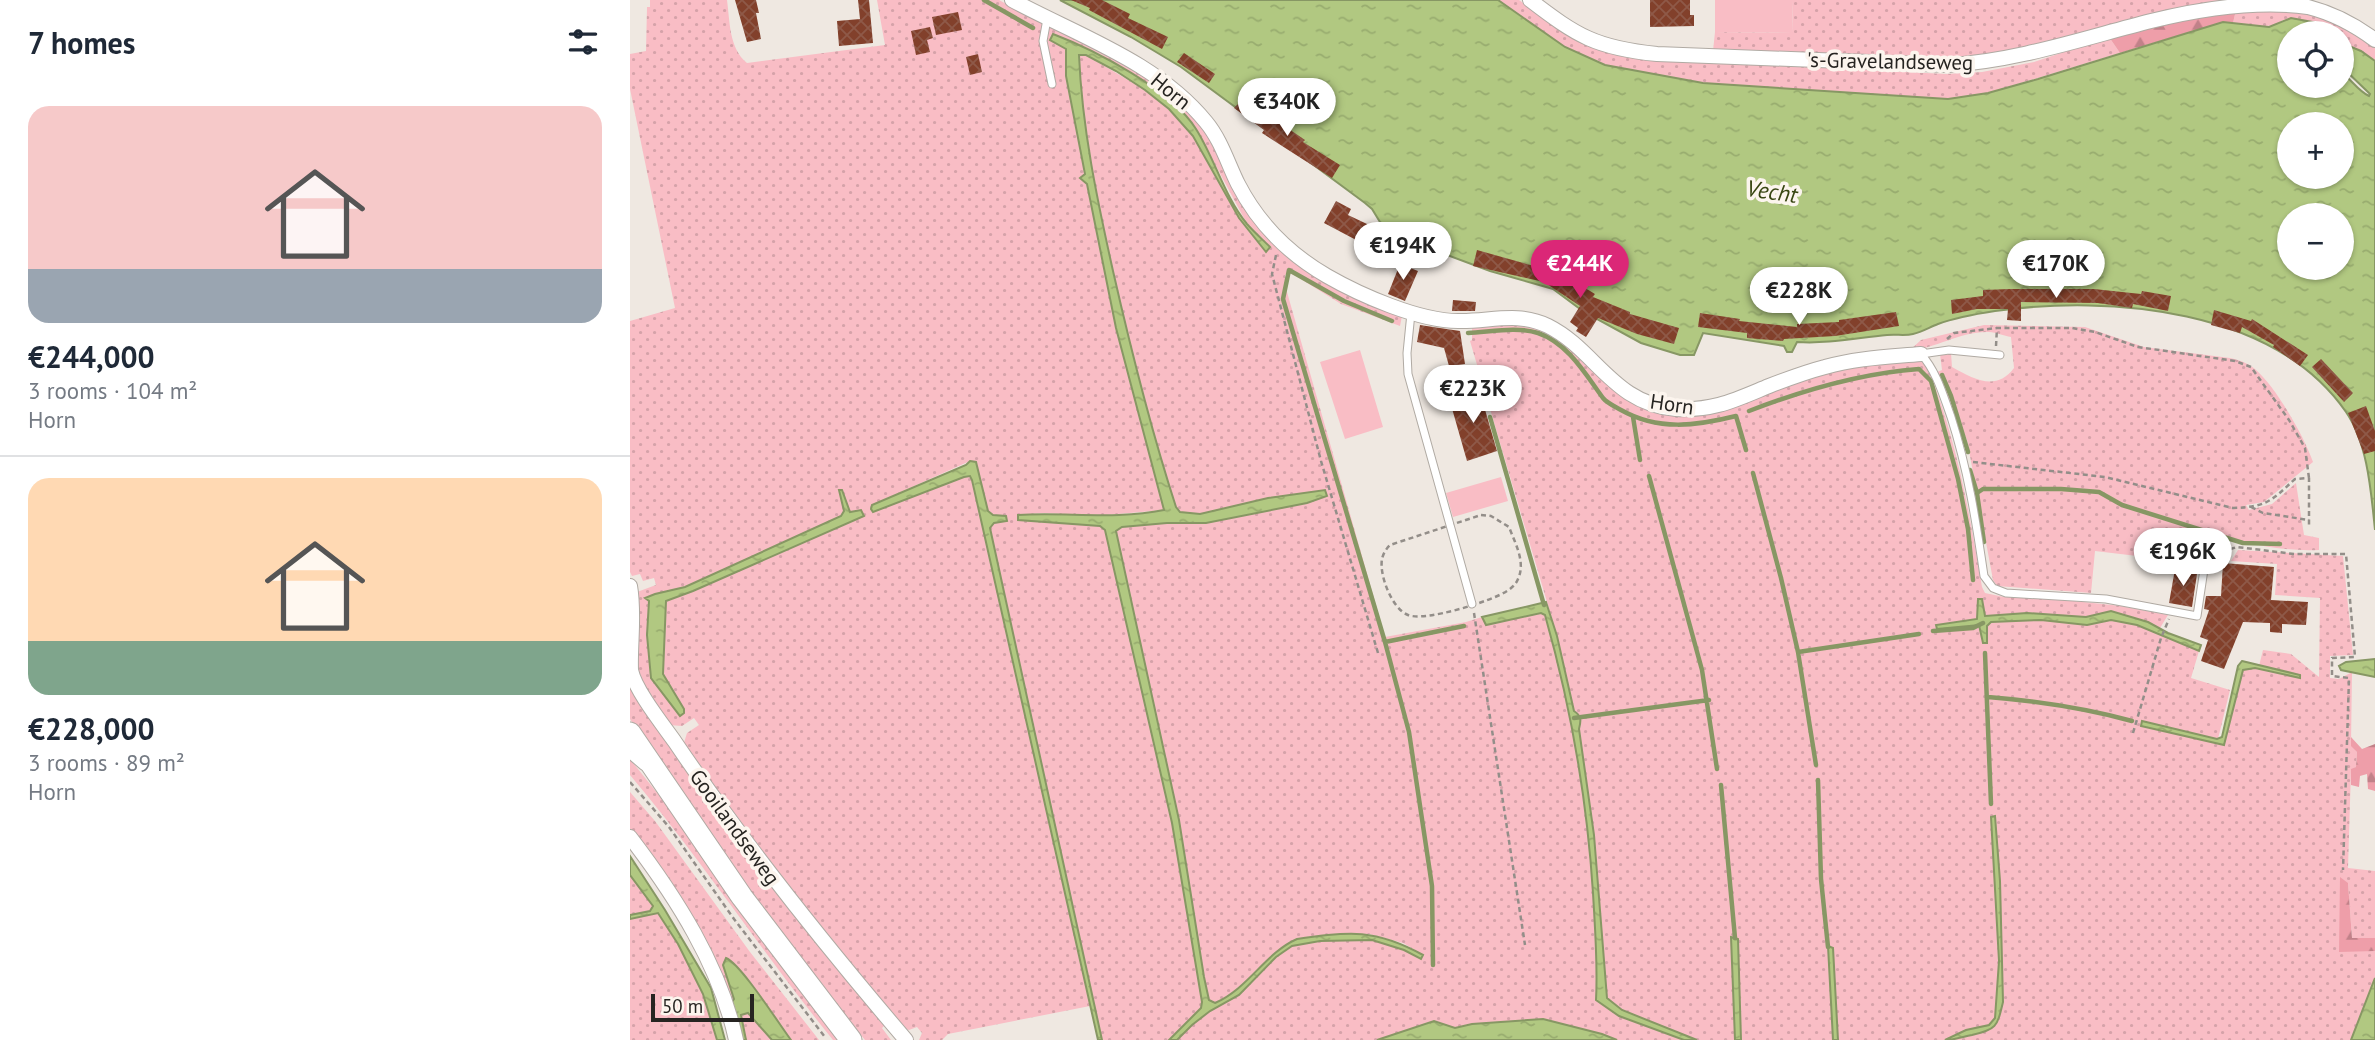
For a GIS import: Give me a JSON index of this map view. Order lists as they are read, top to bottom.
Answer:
{
  "streets": {
    "main road": ["Gooilandseweg"],
    "street": ["'s-Gravelandseweg", "Horn"]
  },
  "water": ["Vecht"],
  "scale_bar": "50 m",
  "page": {
    "heading": "7 homes",
    "map_buttons": ["+", "−"],
    "price": [
      "€340K",
      "€194K",
      "€244K",
      "€170K",
      "€228K",
      "€223K",
      "€196K"
    ],
    "list": [
      {
        "name": "€244,000",
        "note": "3 rooms · 104 m² · Horn"
      },
      {
        "name": "€228,000",
        "note": "3 rooms · 89 m² · Horn"
      }
    ],
    "scale": "50 m"
  }
}
